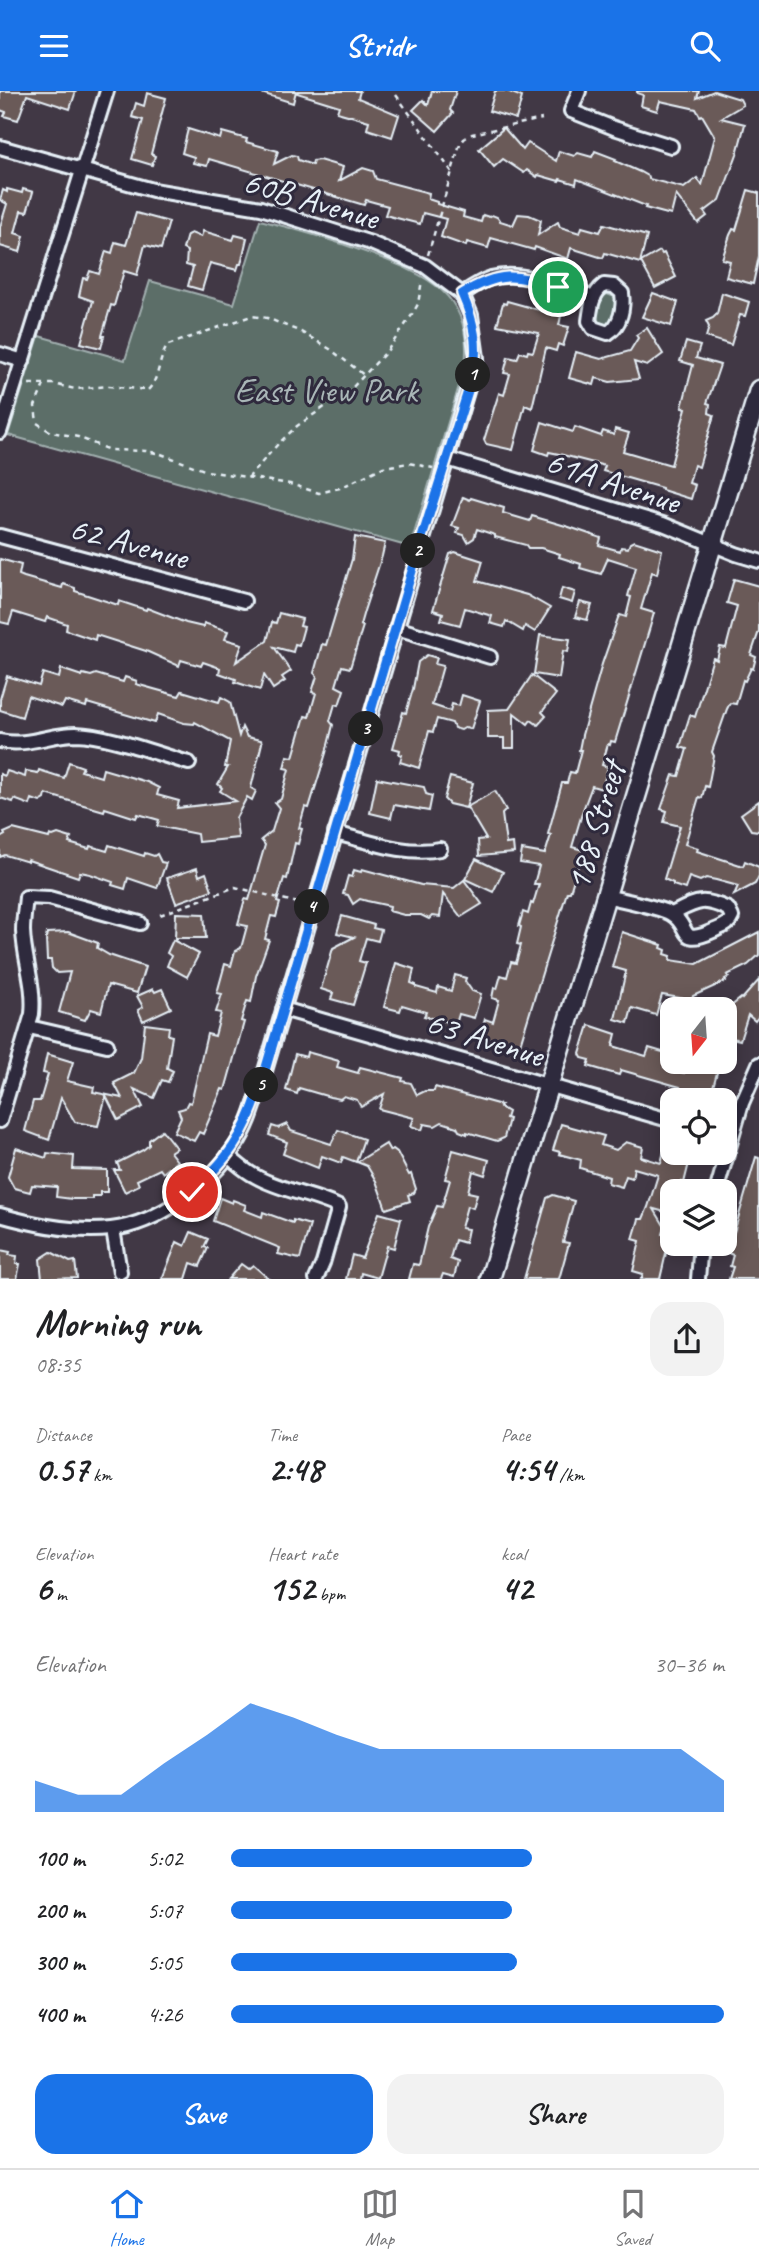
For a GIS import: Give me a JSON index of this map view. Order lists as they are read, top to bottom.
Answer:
{
  "streets": {
    "street": [
      "60B Avenue",
      "61A Avenue",
      "62 Avenue",
      "188 Street",
      "63 Avenue"
    ]
  },
  "crossings": [
    ["61A Avenue", "188 Street"],
    ["188 Street", "63 Avenue"]
  ],
  "parks": ["East View Park"],
  "north": "bottom",
  "page": {
    "header": "Stridr",
    "pins": [
      "1",
      "2",
      "3",
      "4",
      "5"
    ],
    "heading": ["Morning run", "08:35"],
    "stats": [
      ["Distance", "0.57 km"],
      ["Time", "2:48"],
      ["Pace", "4:54 /km"],
      ["Elevation", "6 m"],
      ["Heart rate", "152 bpm"],
      ["kcal", "42"]
    ],
    "chart": ["Elevation", "30–36 m"],
    "list": [
      {
        "name": "100 m",
        "note": "5:02"
      },
      {
        "name": "200 m",
        "note": "5:07"
      },
      {
        "name": "300 m",
        "note": "5:05"
      },
      {
        "name": "400 m",
        "note": "4:26"
      }
    ],
    "buttons": ["Save", "Share"],
    "tabs": ["Home", "Map", "Saved"]
  }
}
